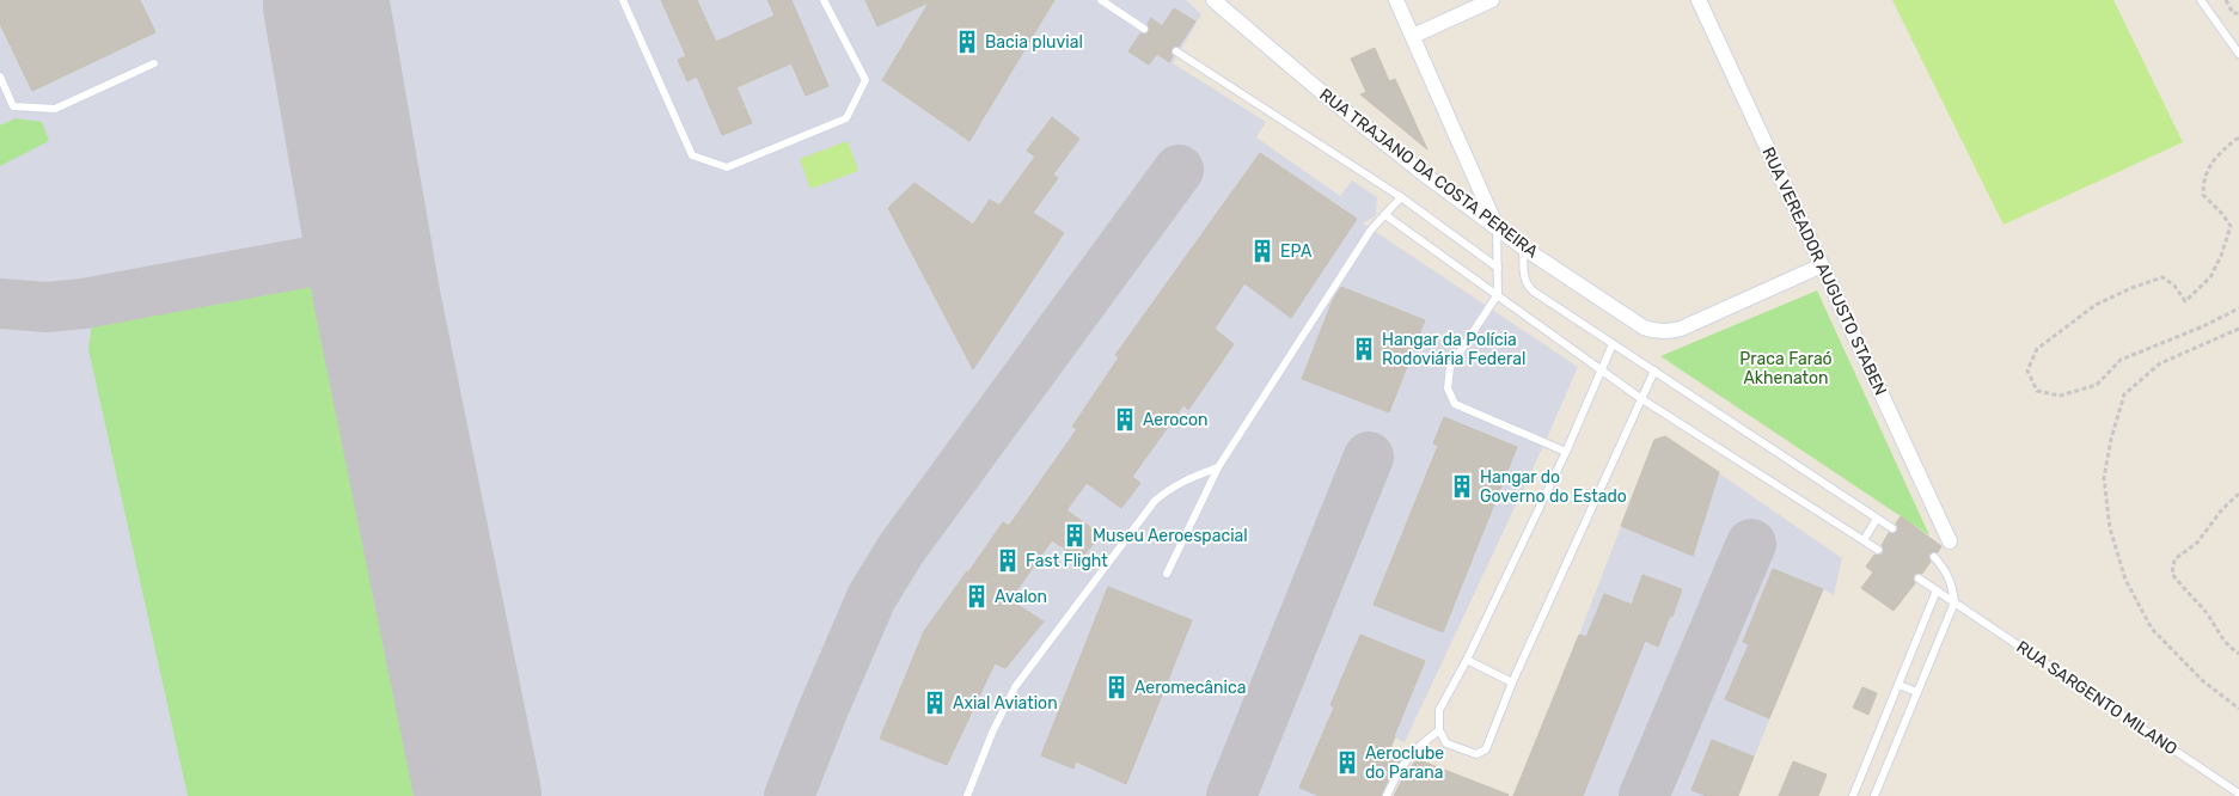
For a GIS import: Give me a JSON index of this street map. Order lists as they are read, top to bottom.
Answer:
{
  "streets": {
    "street": ["RUA TRAJANO DA COSTA PEREIRA", "RUA VEREADOR AUGUSTO STABEN"],
    "lane": ["RUA SARGENTO MILANO"]
  },
  "crossings": [
    ["RUA TRAJANO DA COSTA PEREIRA", "RUA VEREADOR AUGUSTO STABEN"]
  ],
  "parks": ["Praca Faraó Akhenaton"],
  "places": {
    "building": [
      "Bacia pluvial",
      "EPA",
      "Hangar da Polícia Rodoviária Federal",
      "Aerocon",
      "Hangar do Governo do Estado",
      "Museu Aeroespacial",
      "Fast Flight",
      "Avalon",
      "Aeromecânica",
      "Axial Aviation",
      "Aeroclube do Parana"
    ]
  }
}
